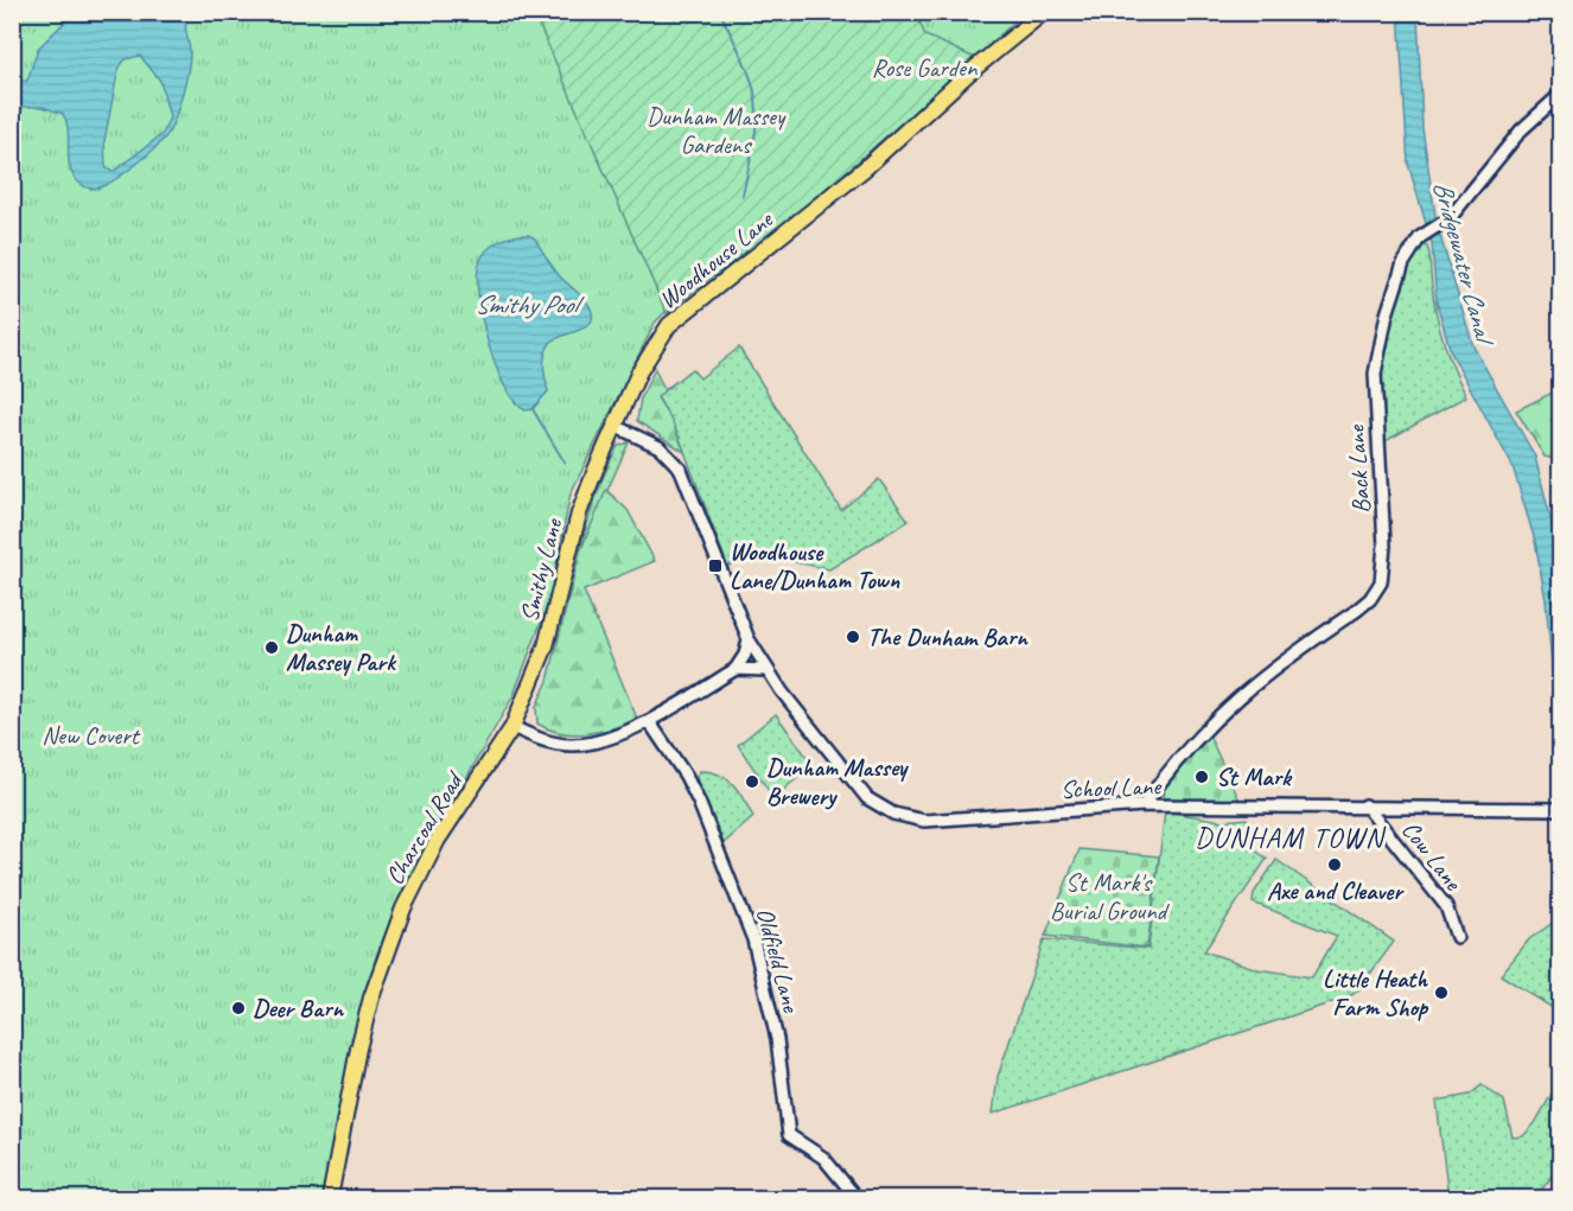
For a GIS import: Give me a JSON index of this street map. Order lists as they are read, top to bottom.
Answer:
{
  "streets": {
    "main road": ["Woodhouse Lane", "Smithy Lane", "Charcoal Road"],
    "street": [
      "Back Lane",
      "School Lane",
      "Cow Lane",
      "Oldfield Lane"
    ]
  },
  "crossings": [
    ["Woodhouse Lane", "Smithy Lane"],
    ["Back Lane", "School Lane"],
    ["Smithy Lane", "Charcoal Road"],
    ["School Lane", "Cow Lane"]
  ],
  "districts": ["DUNHAM TOWN"],
  "water": ["Bridgewater Canal", "Smithy Pool"],
  "parks": [
    "Rose Garden",
    "Dunham Massey Gardens",
    "New Covert",
    "St Mark's Burial Ground"
  ],
  "places": {
    "transit": ["Woodhouse Lane/Dunham Town"],
    "other": [
      "The Dunham Barn",
      "Dunham Massey Park",
      "St Mark",
      "Dunham Massey Brewery",
      "Axe and Cleaver",
      "Little Heath Farm Shop",
      "Deer Barn"
    ]
  }
}
